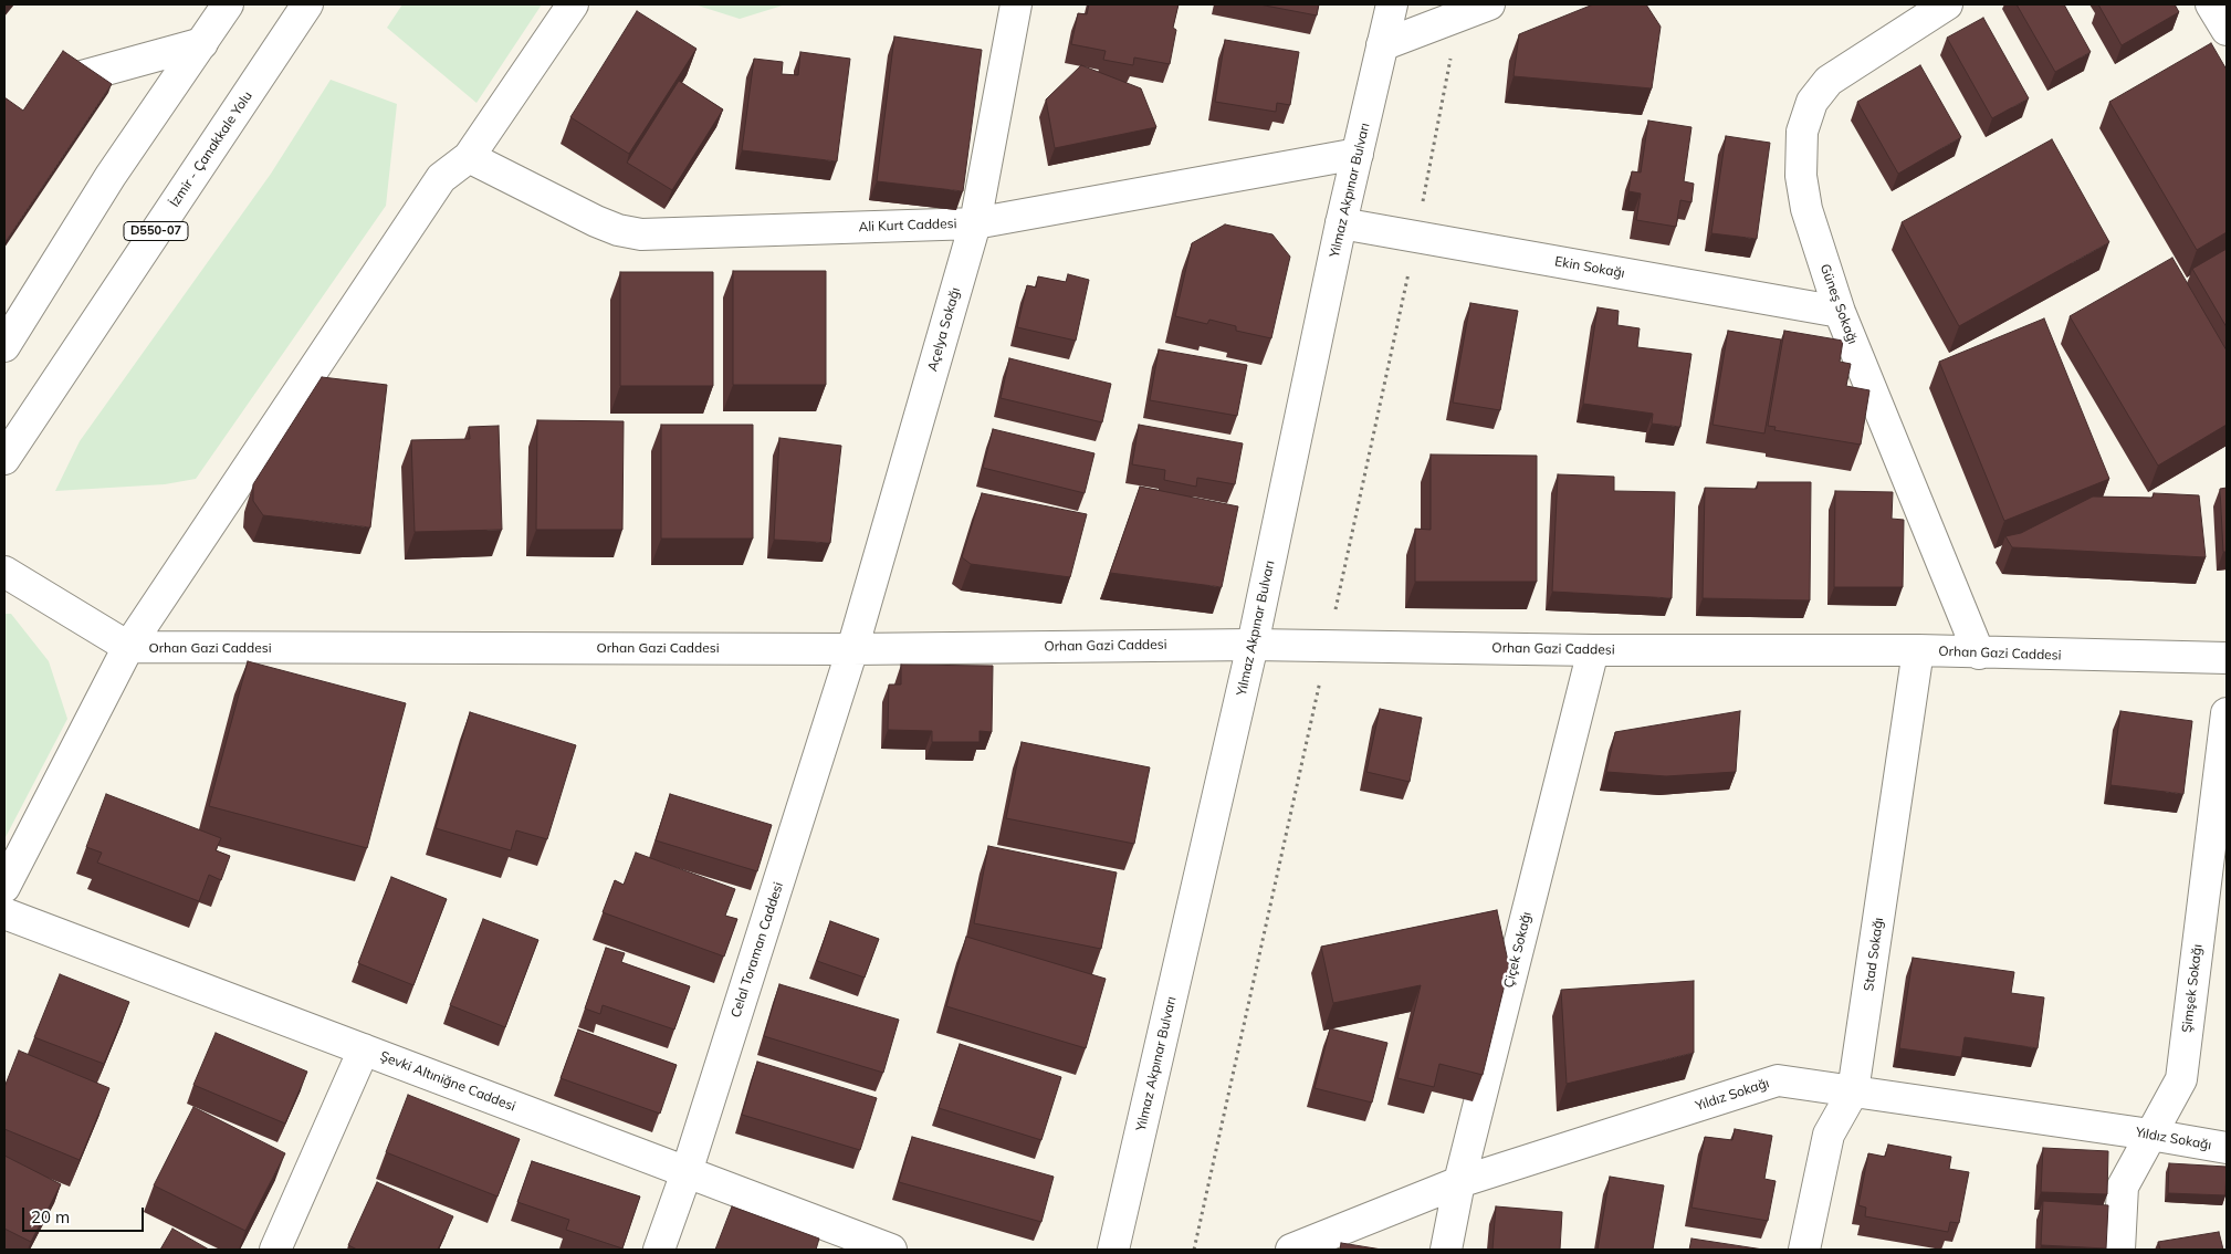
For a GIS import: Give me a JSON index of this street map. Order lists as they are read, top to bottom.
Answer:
{
  "streets": {
    "main road": [
      "İzmir - Çanakkale Yolu",
      "Yılmaz Akpınar Bulvarı",
      "Ali Kurt Caddesi",
      "D550-07",
      "Ekin Sokağı",
      "Güneş Sokağı",
      "Açelya Sokağı",
      "Orhan Gazi Caddesi",
      "Celal Toraman Caddesi",
      "Çiçek Sokağı",
      "Stad Sokağı",
      "Şimşek Sokağı",
      "Şevki Altıniğne Caddesi",
      "Yıldız Sokağı"
    ]
  },
  "crossings": [
    ["Yılmaz Akpınar Bulvarı", "Ali Kurt Caddesi"],
    ["Yılmaz Akpınar Bulvarı", "Ekin Sokağı"],
    ["Yılmaz Akpınar Bulvarı", "Orhan Gazi Caddesi"],
    ["Ali Kurt Caddesi", "Açelya Sokağı"],
    ["Ekin Sokağı", "Güneş Sokağı"],
    ["Güneş Sokağı", "Orhan Gazi Caddesi"],
    ["Açelya Sokağı", "Orhan Gazi Caddesi"],
    ["Açelya Sokağı", "Celal Toraman Caddesi"],
    ["Orhan Gazi Caddesi", "Celal Toraman Caddesi"],
    ["Orhan Gazi Caddesi", "Çiçek Sokağı"],
    ["Orhan Gazi Caddesi", "Stad Sokağı"],
    ["Celal Toraman Caddesi", "Şevki Altıniğne Caddesi"],
    ["Çiçek Sokağı", "Yıldız Sokağı"],
    ["Stad Sokağı", "Yıldız Sokağı"],
    ["Şimşek Sokağı", "Yıldız Sokağı"]
  ],
  "scale_bar": "20 m"
}
